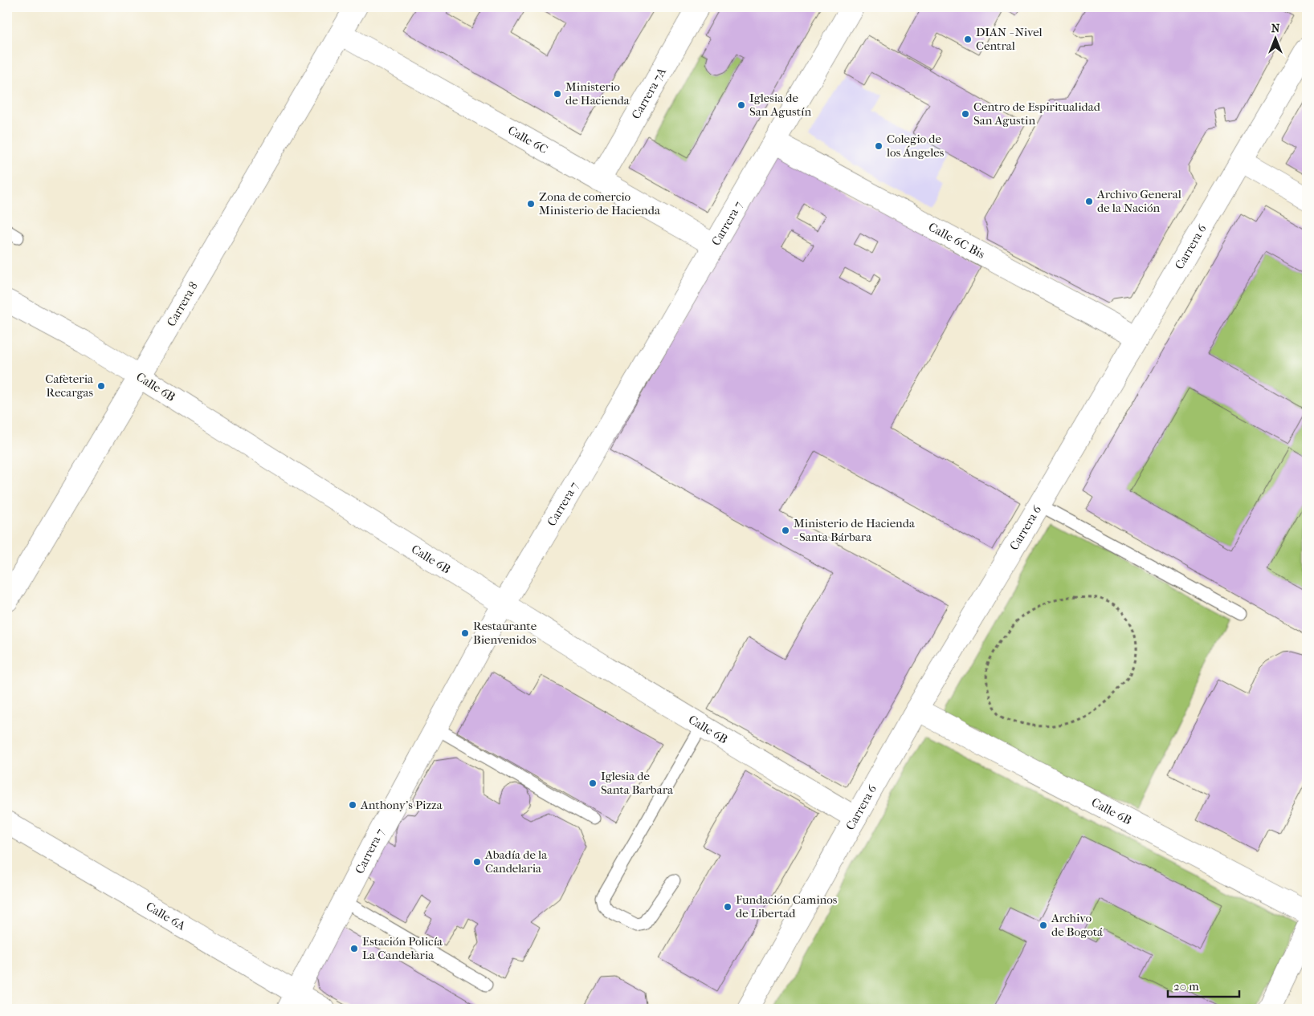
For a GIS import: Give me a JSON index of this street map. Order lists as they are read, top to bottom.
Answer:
{
  "streets": {
    "street": [
      "Carrera 7A",
      "Calle 6C",
      "Carrera 7",
      "Calle 6C Bis",
      "Carrera 6",
      "Carrera 8",
      "Calle 6B",
      "Calle 6A"
    ]
  },
  "crossings": [
    ["Carrera 7A", "Calle 6C"],
    ["Calle 6C", "Carrera 7"],
    ["Calle 6C", "Carrera 8"],
    ["Carrera 7", "Calle 6C Bis"],
    ["Carrera 7", "Calle 6B"],
    ["Carrera 7", "Calle 6A"],
    ["Calle 6C Bis", "Carrera 6"],
    ["Carrera 6", "Calle 6B"],
    ["Carrera 8", "Calle 6B"]
  ],
  "places": [
    "DIAN - Nivel Central",
    "Ministerio de Hacienda",
    "Iglesia de San Agustín",
    "Centro de Espiritualidad San Agustin",
    "Colegio de los Ángeles",
    "Archivo General de la Nación",
    "Zona de comercio Ministerio de Hacienda",
    "Cafeteria Recargas",
    "Ministerio de Hacienda - Santa Bárbara",
    "Restaurante Bienvenidos",
    "Iglesia de Santa Barbara",
    "Anthony's Pizza",
    "Abadía de la Candelaria",
    "Fundación Caminos de Libertad",
    "Archivo de Bogotá",
    "Estación Policía La Candelaria"
  ],
  "scale_bar": "20 m",
  "north": "top"
}
